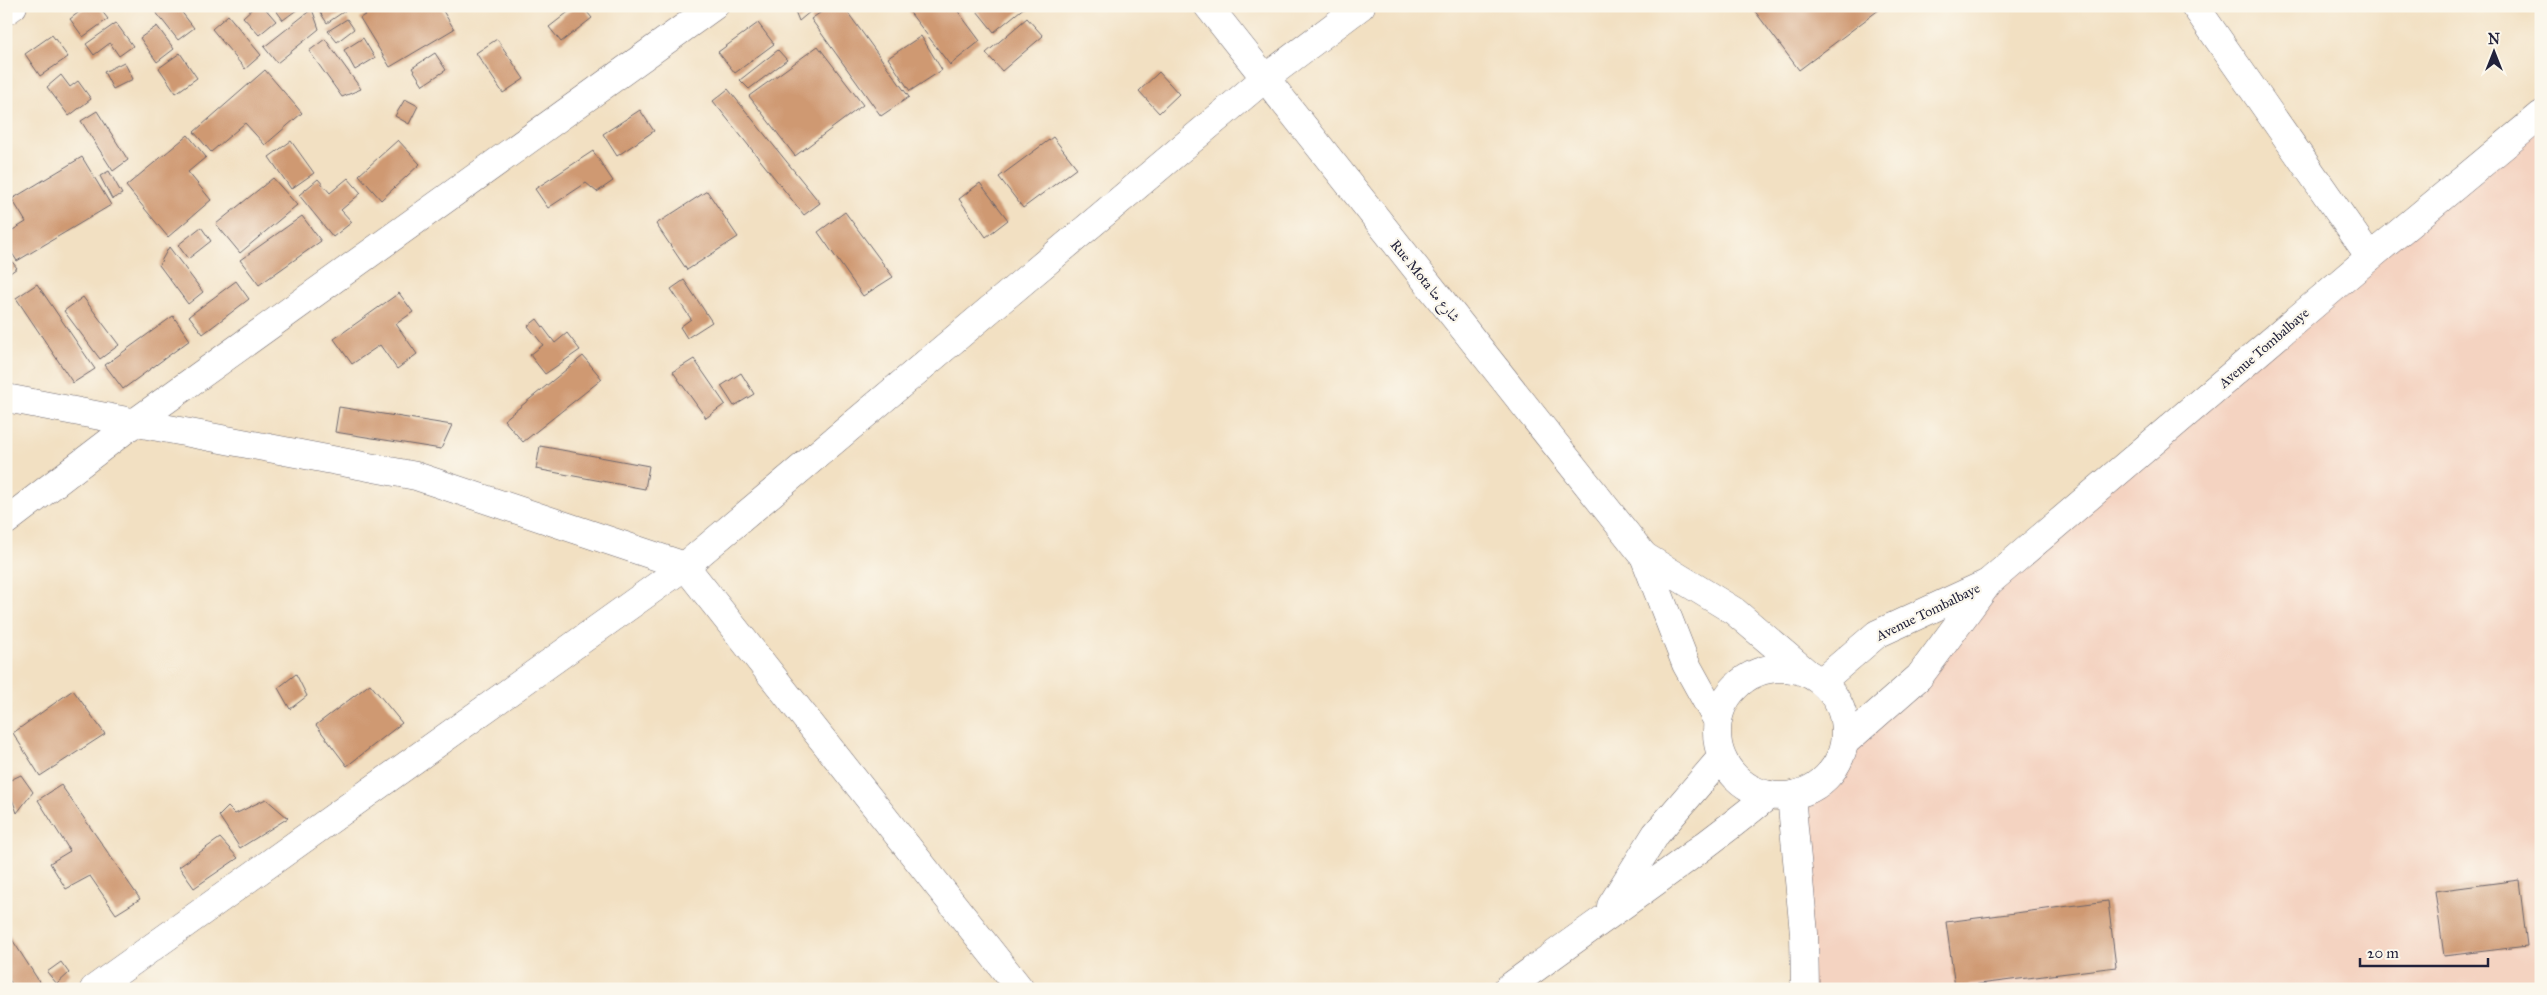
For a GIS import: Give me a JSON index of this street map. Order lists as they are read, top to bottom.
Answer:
{
  "streets": {
    "main road": ["Rue Mota شارع متا", "Avenue Tombalbaye"]
  },
  "scale_bar": "20 m",
  "north": "top"
}
